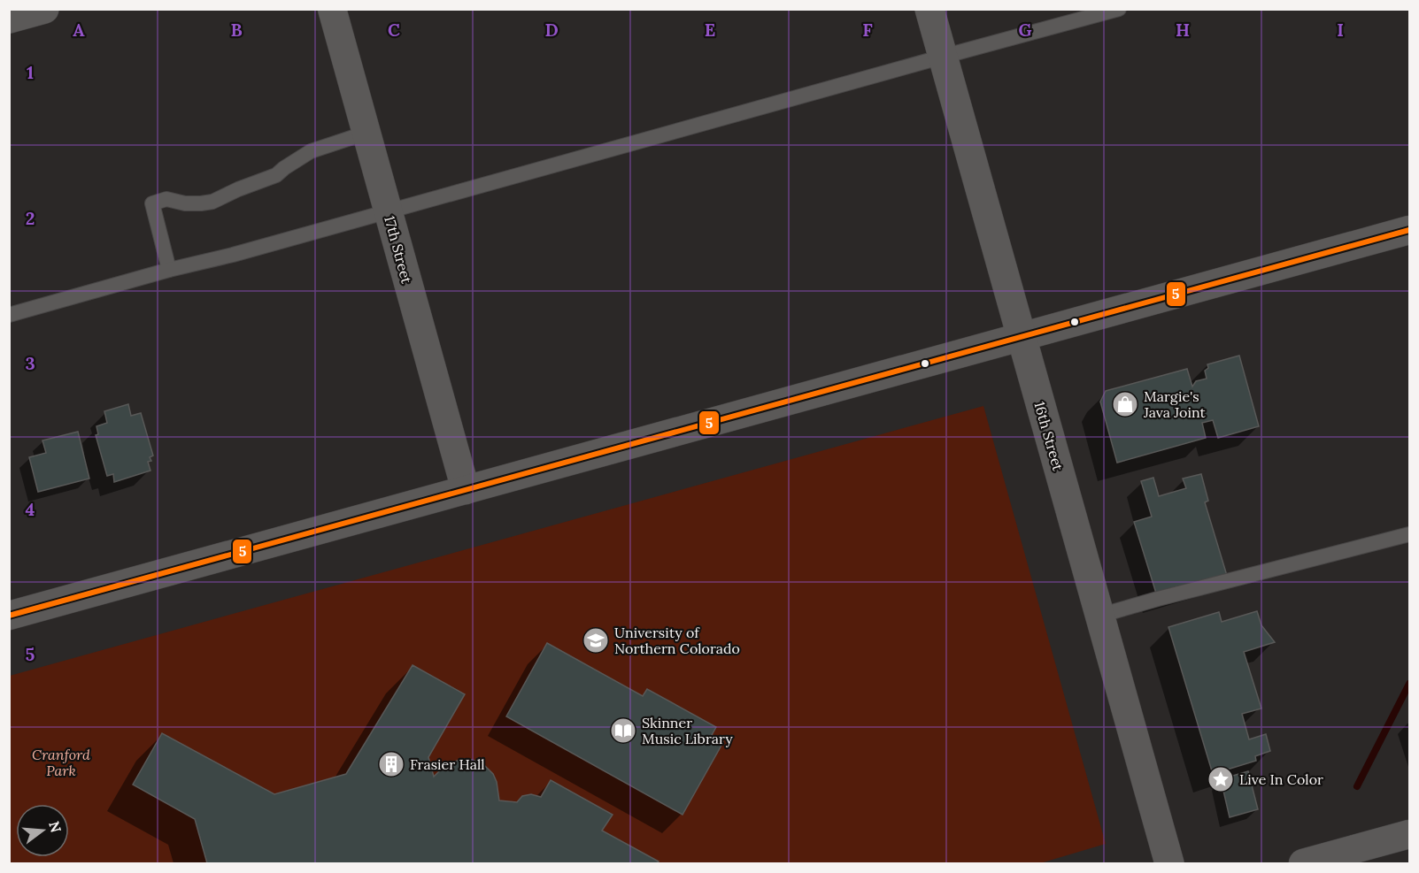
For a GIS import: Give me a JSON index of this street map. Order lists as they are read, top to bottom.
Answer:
{
  "streets": {
    "main road": ["16th Street"],
    "street": ["17th Street"]
  },
  "parks": ["Cranford Park"],
  "places": {
    "shop": ["Margie's Java Joint"],
    "school or university": ["University of Northern Colorado"],
    "library": ["Skinner Music Library"],
    "building": ["Frasier Hall"],
    "place": ["Live In Color"]
  },
  "lines": ["transit line 5"],
  "north": "right",
  "grid": {
    "columns": [
      "A",
      "B",
      "C",
      "D",
      "E",
      "F",
      "G",
      "H",
      "I"
    ],
    "rows": [
      "1",
      "2",
      "3",
      "4",
      "5"
    ]
  }
}
